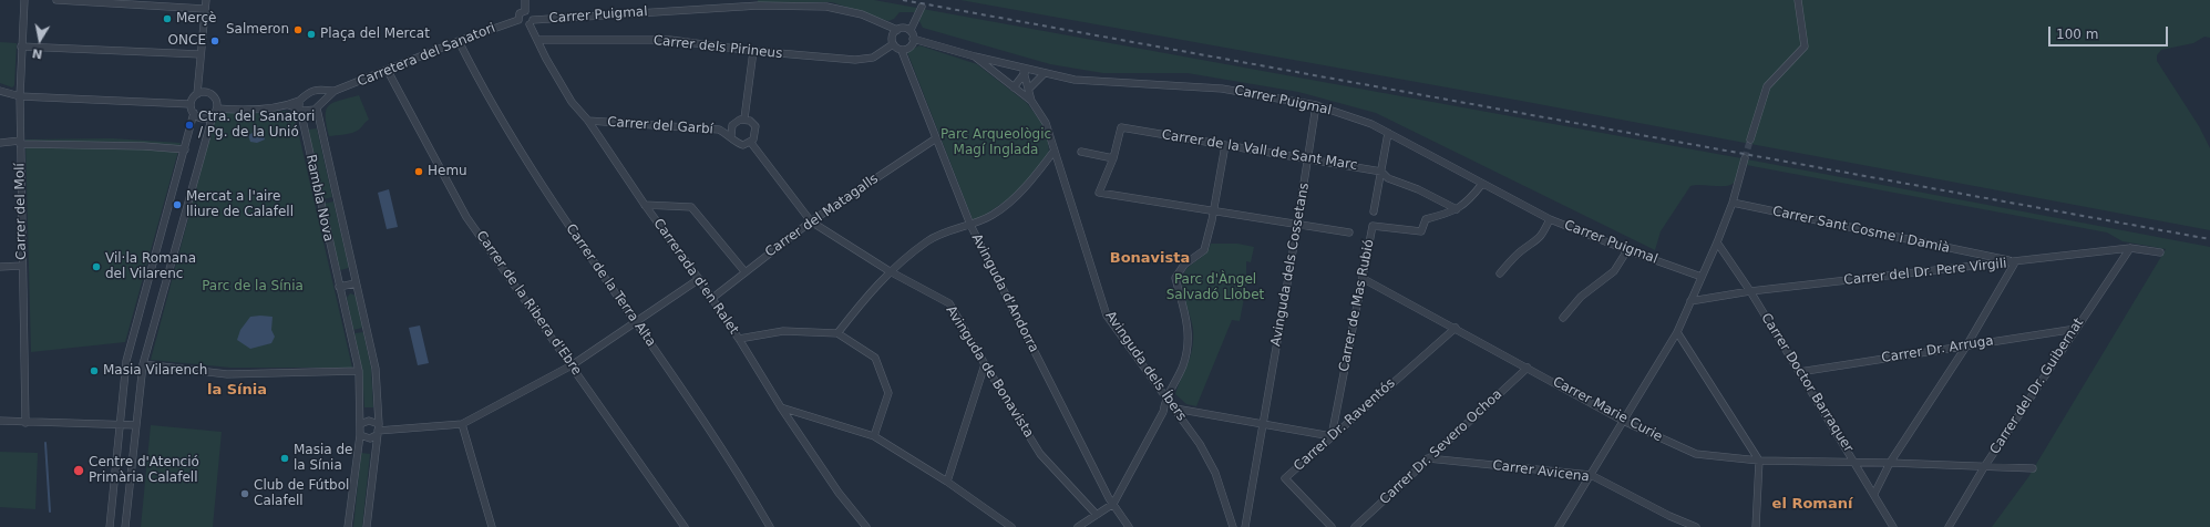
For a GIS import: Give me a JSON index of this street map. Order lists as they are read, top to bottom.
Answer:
{
  "streets": {
    "street": [
      "Carrer Puigmal",
      "Carrer dels Pirineus",
      "Carretera del Sanatori",
      "Carrer del Garbí",
      "Carrer de la Vall de Sant Marc",
      "Rambla Nova",
      "Carrer del Molí",
      "Carrer del Matagalls",
      "Carrer Sant Cosme i Damià",
      "Avinguda dels Cossetans",
      "Carrer del Dr. Pere Virgili",
      "Carrerada d'en Ralet",
      "Carrer de la Terra Alta",
      "Avinguda d'Andorra",
      "Carrer de la Ribera d'Ebre",
      "Carrer de Mas Rubió",
      "Carrer Dr. Arruga",
      "Avinguda dels Íbers",
      "Avinguda de Bonavista",
      "Carrer Doctor Barraquer",
      "Carrer del Dr. Guibernat",
      "Carrer Marie Curie",
      "Carrer Dr. Raventós",
      "Carrer Dr. Severo Ochoa",
      "Carrer Avicena"
    ]
  },
  "crossings": [
    ["Carrer Puigmal", "Carrer dels Pirineus"],
    ["Carrer Puigmal", "Carretera del Sanatori"],
    ["Carrer Puigmal", "Avinguda dels Cossetans"],
    ["Carrer Puigmal", "Carrerada d'en Ralet"],
    ["Carrer Puigmal", "Avinguda d'Andorra"],
    ["Carrer Puigmal", "Carrer de Mas Rubió"],
    ["Carrer Puigmal", "Avinguda dels Íbers"],
    ["Carrer dels Pirineus", "Carrerada d'en Ralet"],
    ["Carrer dels Pirineus", "Avinguda d'Andorra"],
    ["Carretera del Sanatori", "Carrerada d'en Ralet"],
    ["Carretera del Sanatori", "Carrer de la Terra Alta"],
    ["Carretera del Sanatori", "Carrer de la Ribera d'Ebre"],
    ["Carrer del Garbí", "Carrerada d'en Ralet"],
    ["Carrer del Garbí", "Avinguda de Bonavista"],
    ["Carrer de la Vall de Sant Marc", "Avinguda dels Cossetans"],
    ["Carrer de la Vall de Sant Marc", "Carrer de Mas Rubió"],
    ["Carrer del Matagalls", "Carrerada d'en Ralet"],
    ["Carrer del Matagalls", "Avinguda d'Andorra"],
    ["Carrer del Matagalls", "Avinguda de Bonavista"],
    ["Carrer Sant Cosme i Damià", "Carrer del Dr. Pere Virgili"],
    ["Carrer del Dr. Pere Virgili", "Carrer Doctor Barraquer"],
    ["Carrer del Dr. Pere Virgili", "Carrer del Dr. Guibernat"],
    ["Carrer de Mas Rubió", "Carrer Marie Curie"],
    ["Carrer de Mas Rubió", "Carrer Dr. Raventós"],
    ["Carrer Dr. Arruga", "Carrer Doctor Barraquer"],
    ["Carrer Dr. Arruga", "Carrer del Dr. Guibernat"],
    ["Carrer Doctor Barraquer", "Carrer Marie Curie"],
    ["Carrer del Dr. Guibernat", "Carrer Marie Curie"],
    ["Carrer Marie Curie", "Carrer Dr. Raventós"],
    ["Carrer Marie Curie", "Carrer Dr. Severo Ochoa"],
    ["Carrer Dr. Severo Ochoa", "Carrer Avicena"]
  ],
  "districts": ["Bonavista", "la Sínia", "el Romaní"],
  "parks": ["Parc Arqueològic Magí Inglada", "Parc d'Àngel Salvadó Llobet", "Parc de la Sínia"],
  "places": [
    "Merçè",
    "Salmeron",
    "Plaça del Mercat",
    "ONCE",
    "Ctra. del Sanatori / Pg. de la Unió",
    "Hemu",
    "Mercat a l'aire lliure de Calafell",
    "Vil·la Romana del Vilarenc",
    "Masia Vilarench",
    "Masia de la Sínia",
    "Centre d'Atenció Primària Calafell",
    "Club de Fútbol Calafell"
  ],
  "scale_bar": "100 m",
  "north": "bottom"
}
